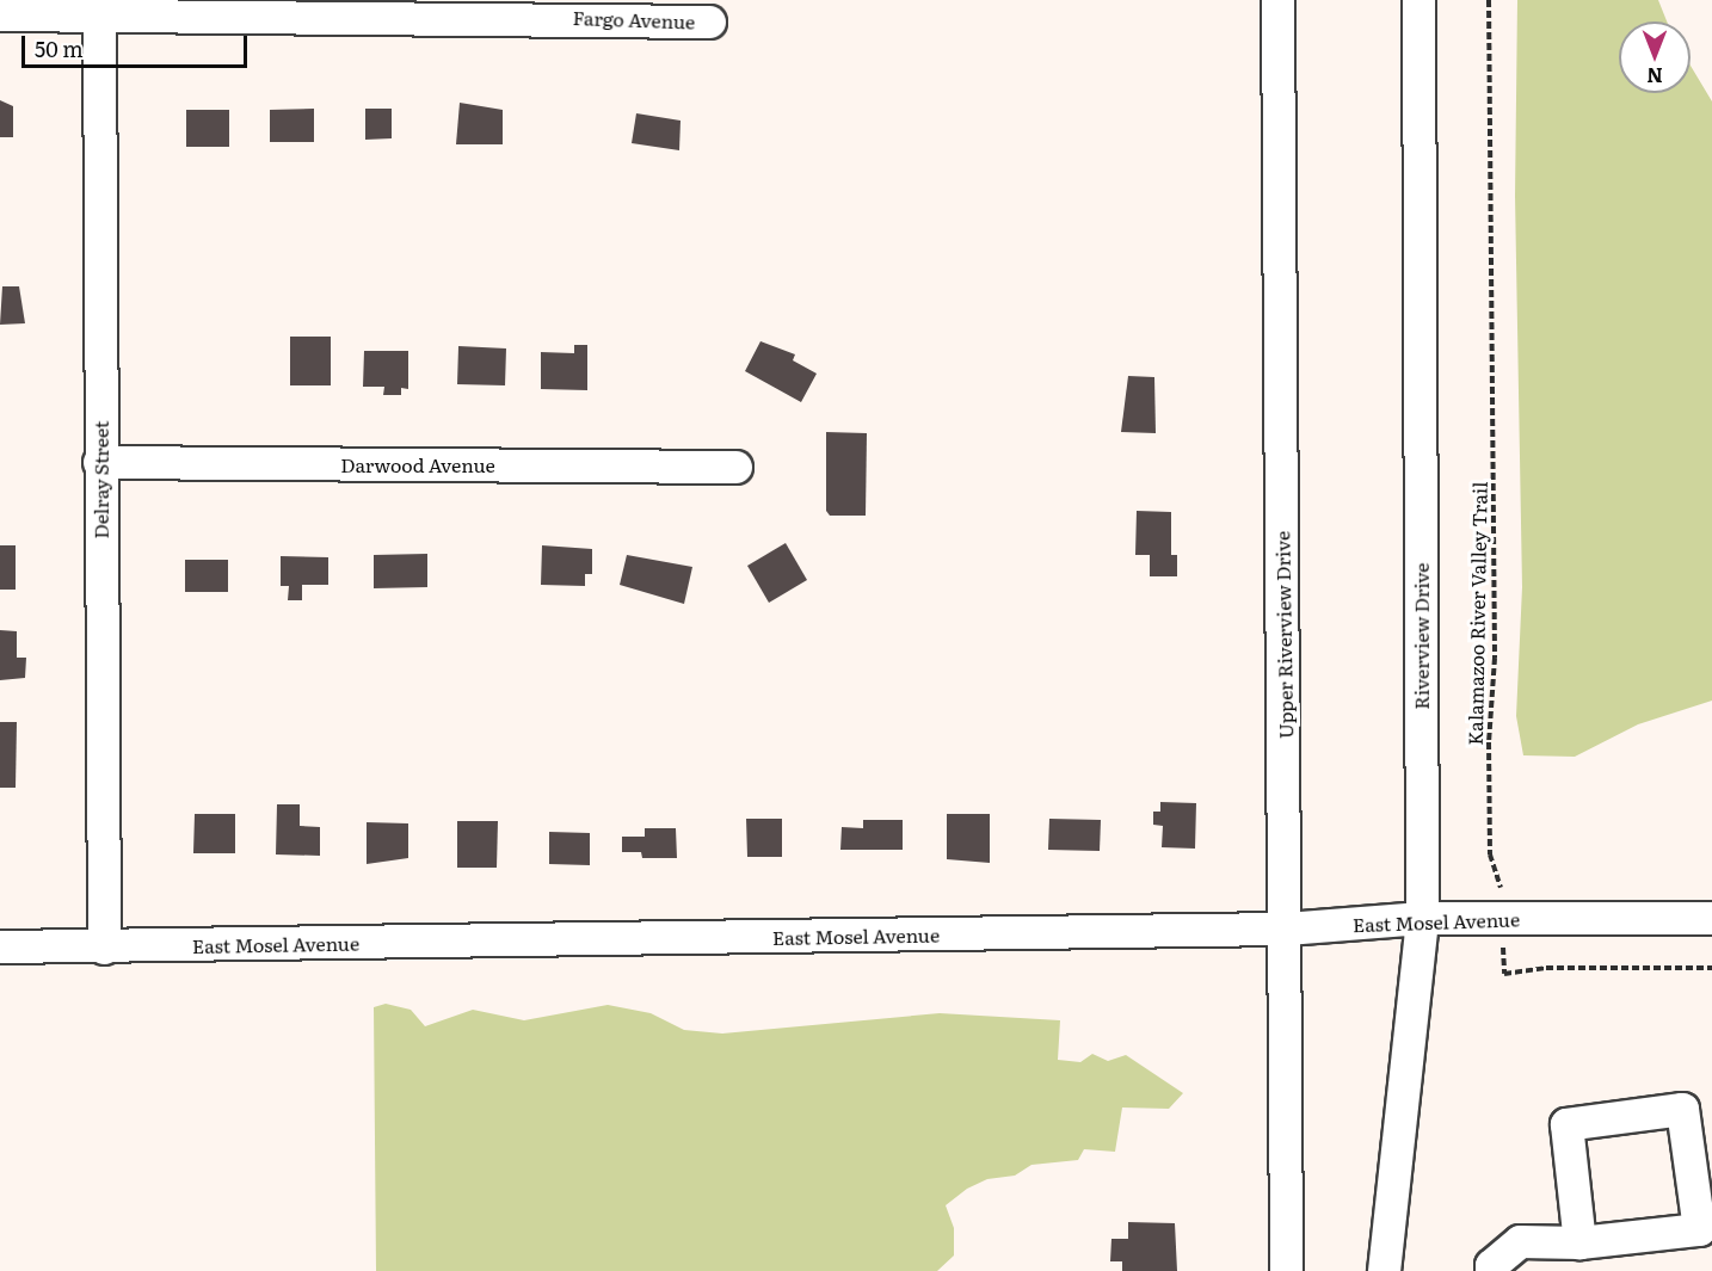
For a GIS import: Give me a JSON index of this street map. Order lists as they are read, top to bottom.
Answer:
{
  "streets": {
    "street": [
      "Fargo Avenue",
      "Darwood Avenue",
      "Delray Street",
      "Upper Riverview Drive",
      "Riverview Drive",
      "East Mosel Avenue"
    ],
    "path": ["Kalamazoo River Valley Trail"]
  },
  "crossings": [
    ["Fargo Avenue", "Delray Street"],
    ["Darwood Avenue", "Delray Street"],
    ["Delray Street", "East Mosel Avenue"],
    ["Kalamazoo River Valley Trail", "East Mosel Avenue"],
    ["Upper Riverview Drive", "East Mosel Avenue"],
    ["Riverview Drive", "East Mosel Avenue"]
  ],
  "scale_bar": "50 m",
  "north": "bottom"
}
